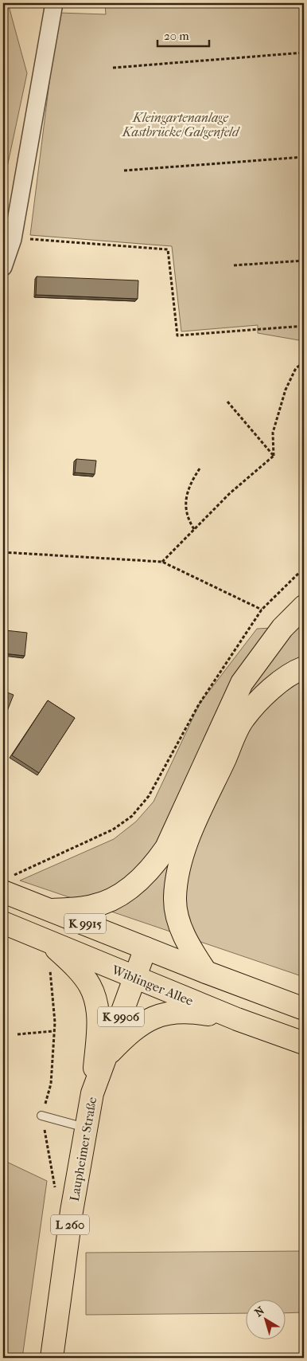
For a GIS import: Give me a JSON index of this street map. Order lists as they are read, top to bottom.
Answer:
{
  "streets": {
    "main road": [
      "K 9915",
      "Wiblinger Allee",
      "K 9906",
      "Laupheimer Straße",
      "L 260"
    ]
  },
  "crossings": [
    ["K 9915", "Laupheimer Straße"],
    ["Wiblinger Allee", "Laupheimer Straße"],
    ["Wiblinger Allee", "L 260"],
    ["Laupheimer Straße", "L 260"]
  ],
  "parks": ["Kleingartenanlage Kastbrücke/Galgenfeld"],
  "scale_bar": "20 m",
  "north": "top left"
}
